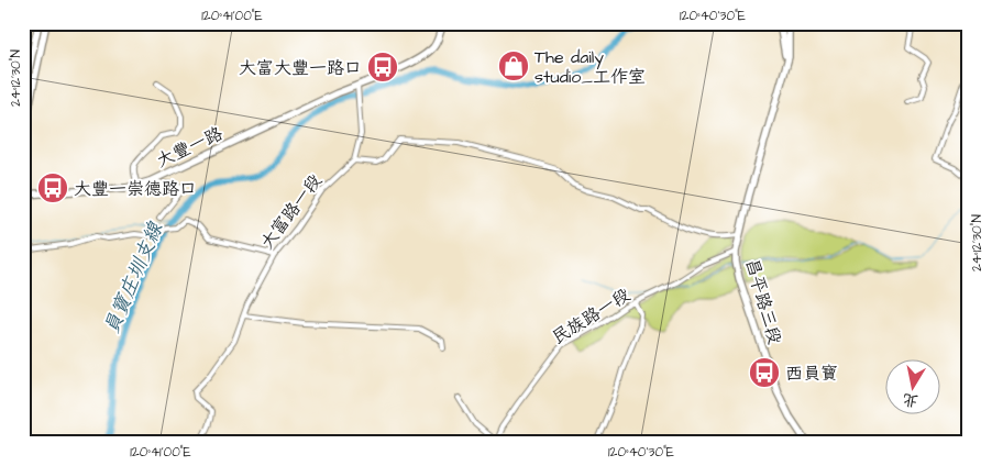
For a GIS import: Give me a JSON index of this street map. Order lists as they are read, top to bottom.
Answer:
{
  "streets": {
    "street": [
      "大豐一路",
      "大富路一段",
      "昌平路三段",
      "民族路一段"
    ]
  },
  "crossings": [
    ["昌平路三段", "民族路一段"]
  ],
  "water": ["員寶庄圳支線"],
  "places": {
    "shop": ["The daily studio_工作室"],
    "bus stop": ["大富大豐一路口", "大豐一崇德路口", "西員寶"]
  },
  "north": "bottom",
  "coordinates": ["120°41'00\"E", "120°40'30\"E", "24°12'30\"N"]
}
